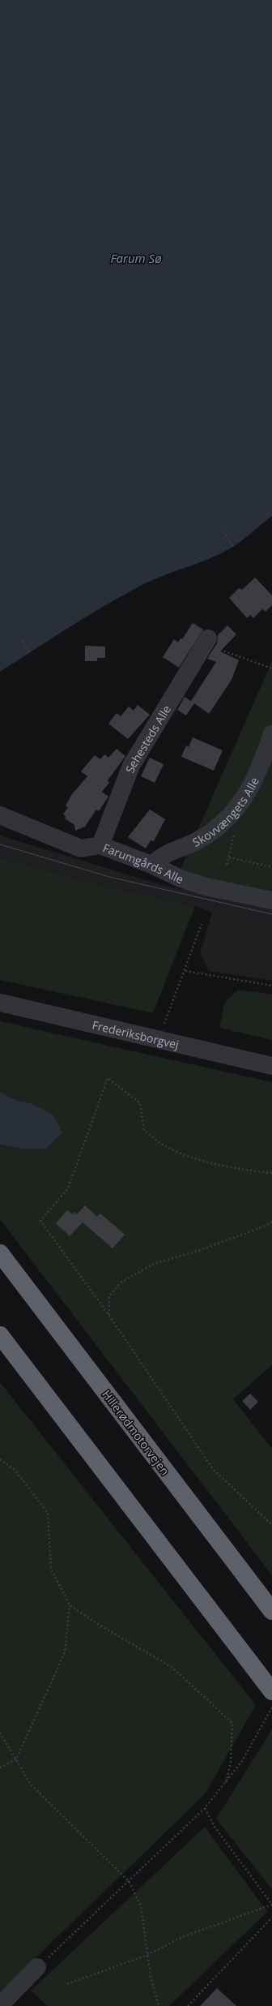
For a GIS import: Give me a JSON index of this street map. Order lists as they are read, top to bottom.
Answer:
{
  "streets": {
    "highway": ["Hillerødmotorvejen"],
    "street": [
      "Sehesteds Alle",
      "Skovvængets Alle",
      "Farumgårds Alle",
      "Frederiksborgvej"
    ]
  },
  "crossings": [
    ["Sehesteds Alle", "Farumgårds Alle"],
    ["Skovvængets Alle", "Farumgårds Alle"]
  ],
  "water": ["Farum Sø"]
}
